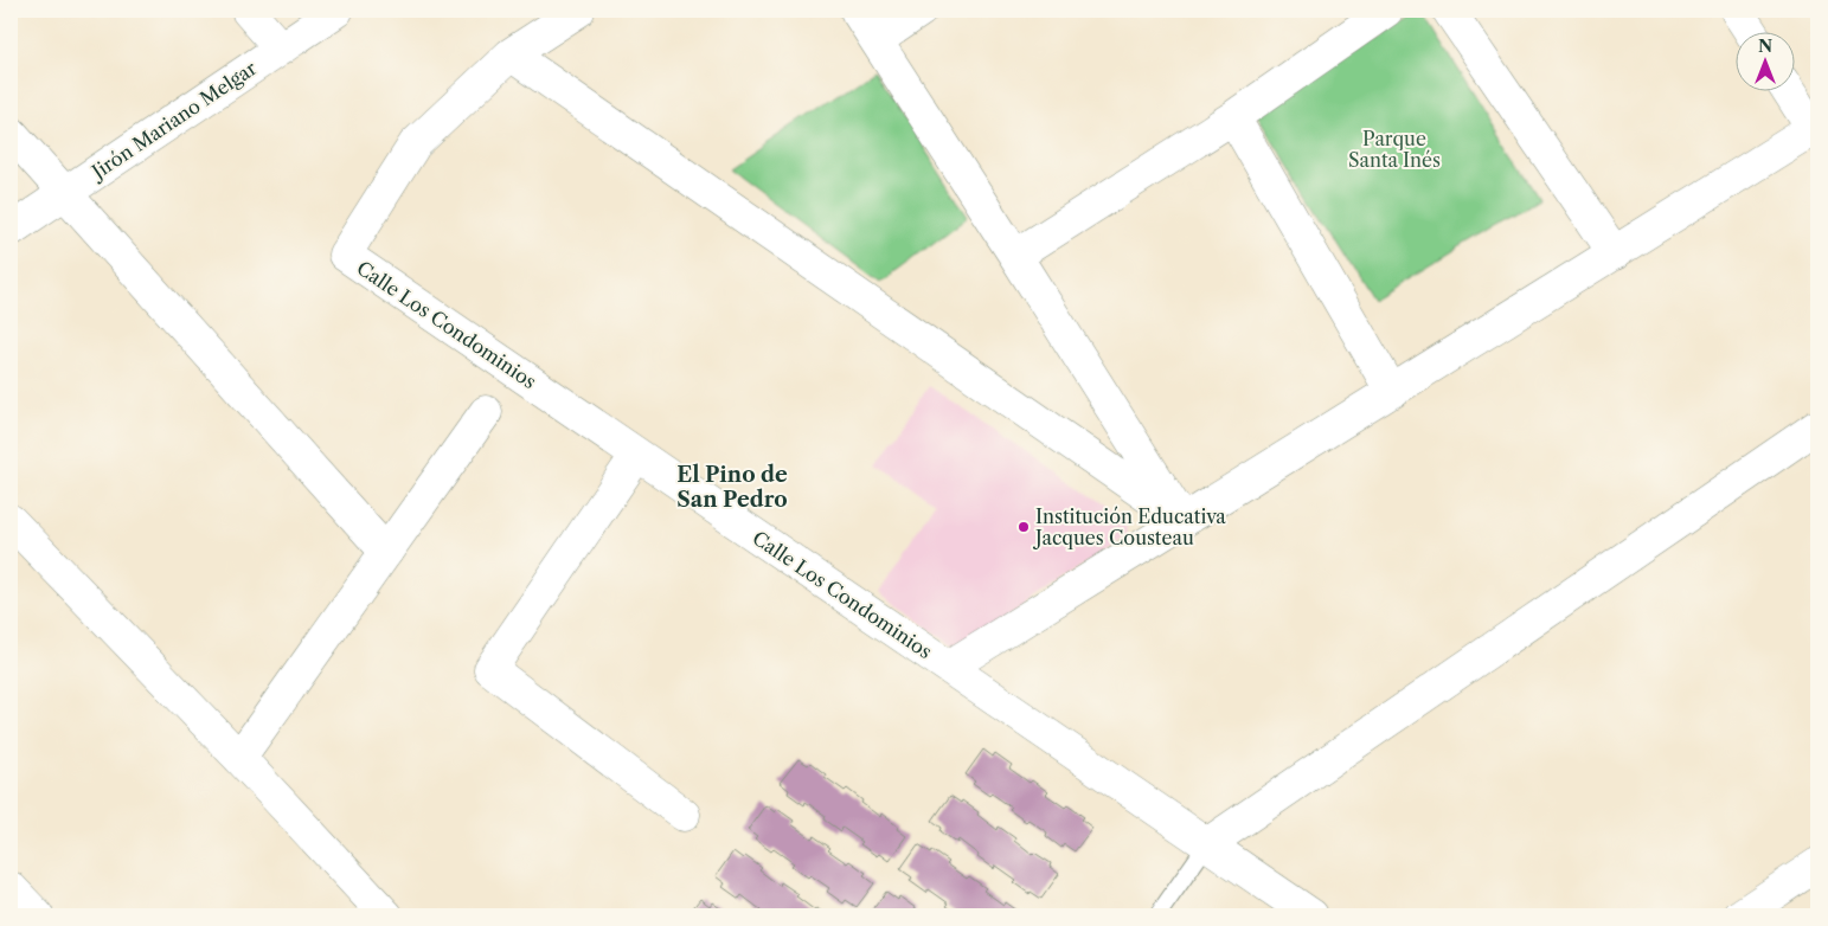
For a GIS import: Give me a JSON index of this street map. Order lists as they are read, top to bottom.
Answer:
{
  "streets": {
    "street": ["Jirón Mariano Melgar", "Calle Los Condominios"]
  },
  "districts": ["El Pino de San Pedro"],
  "parks": ["Parque Santa Inés"],
  "places": ["Institución Educativa Jacques Cousteau"],
  "north": "top"
}
